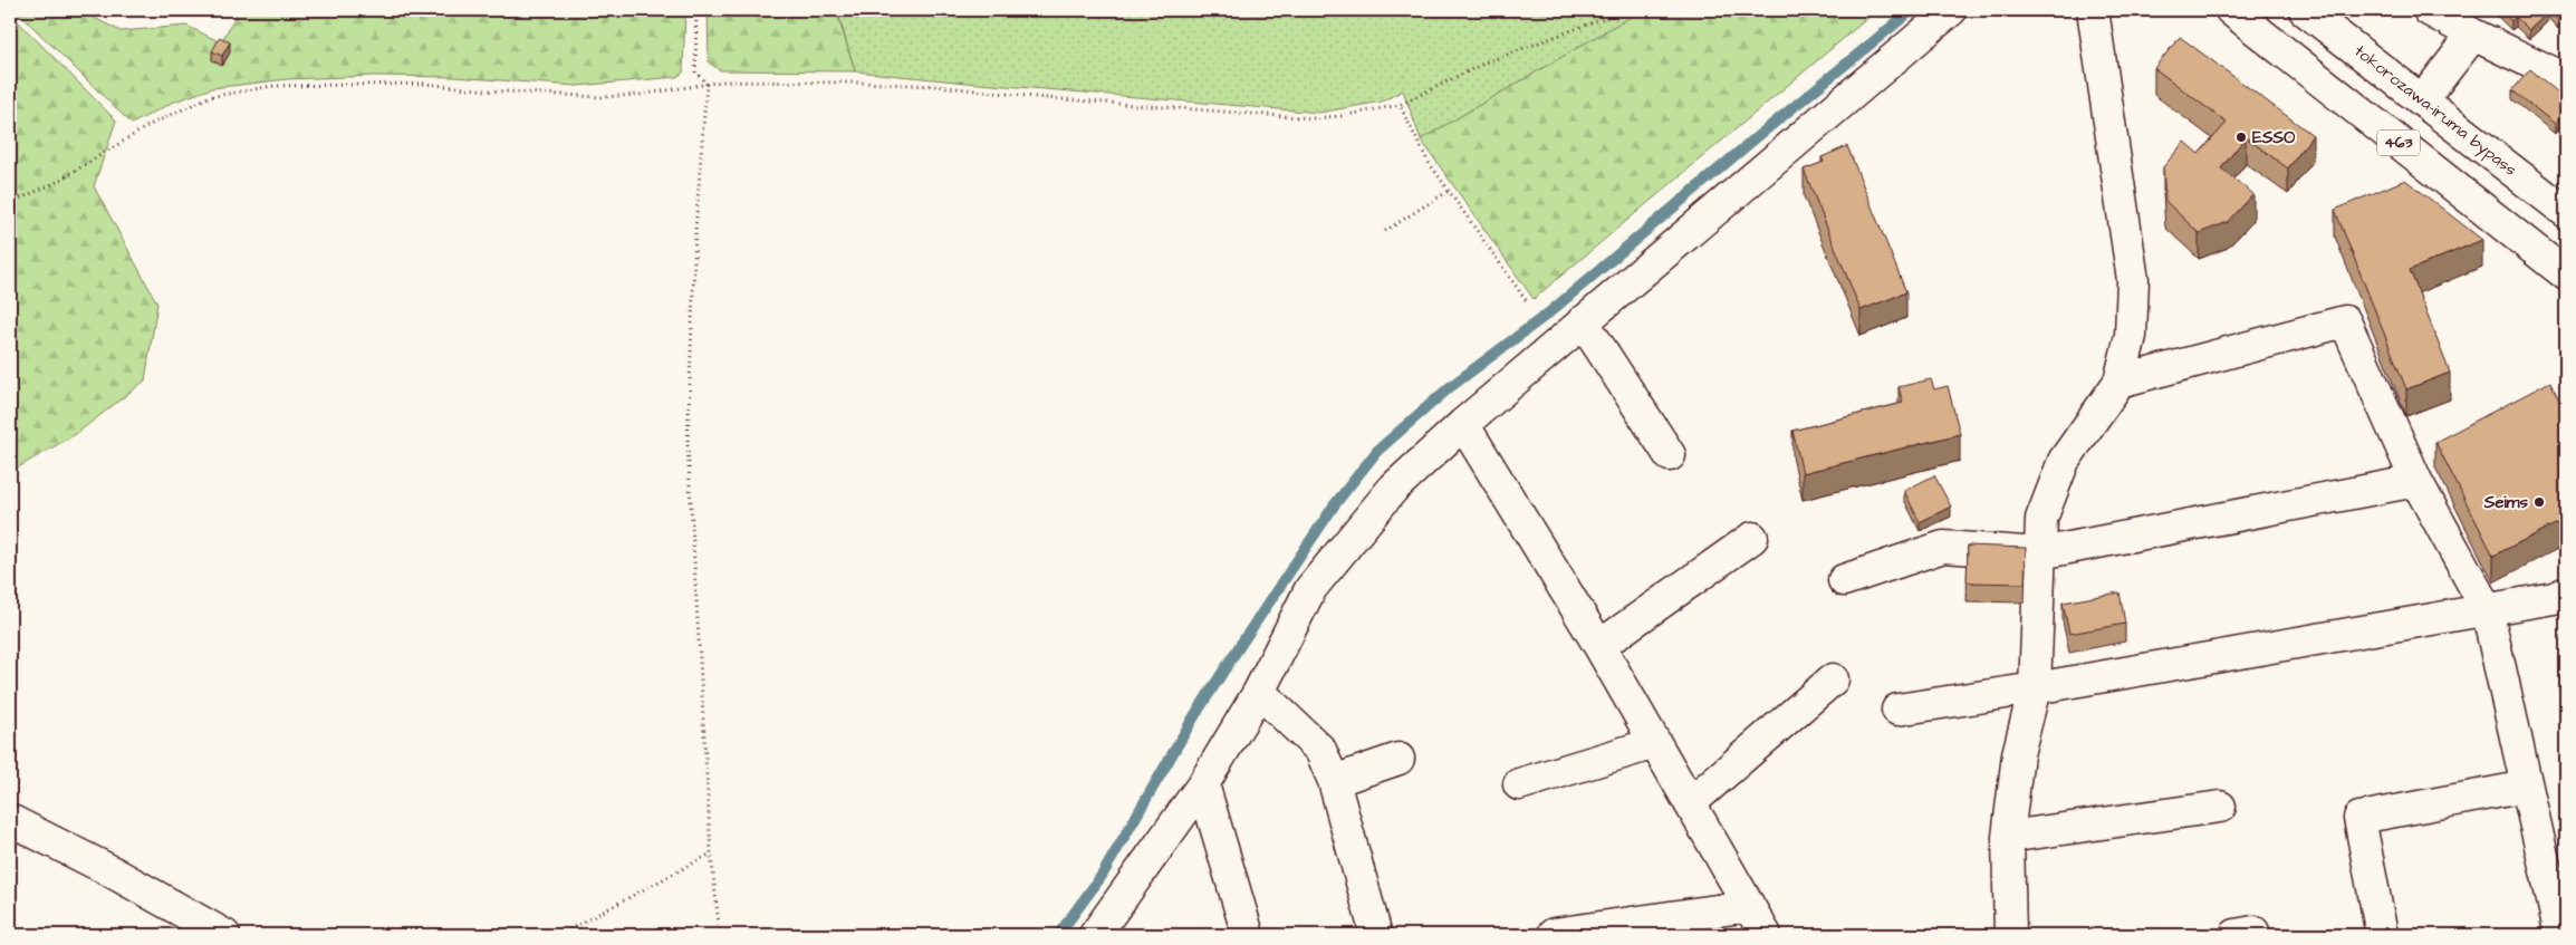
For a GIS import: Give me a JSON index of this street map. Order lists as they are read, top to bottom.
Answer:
{
  "streets": {
    "main road": ["tokorozawa-iruma bypass", "463"]
  },
  "places": ["ESSO", "Seims"]
}
